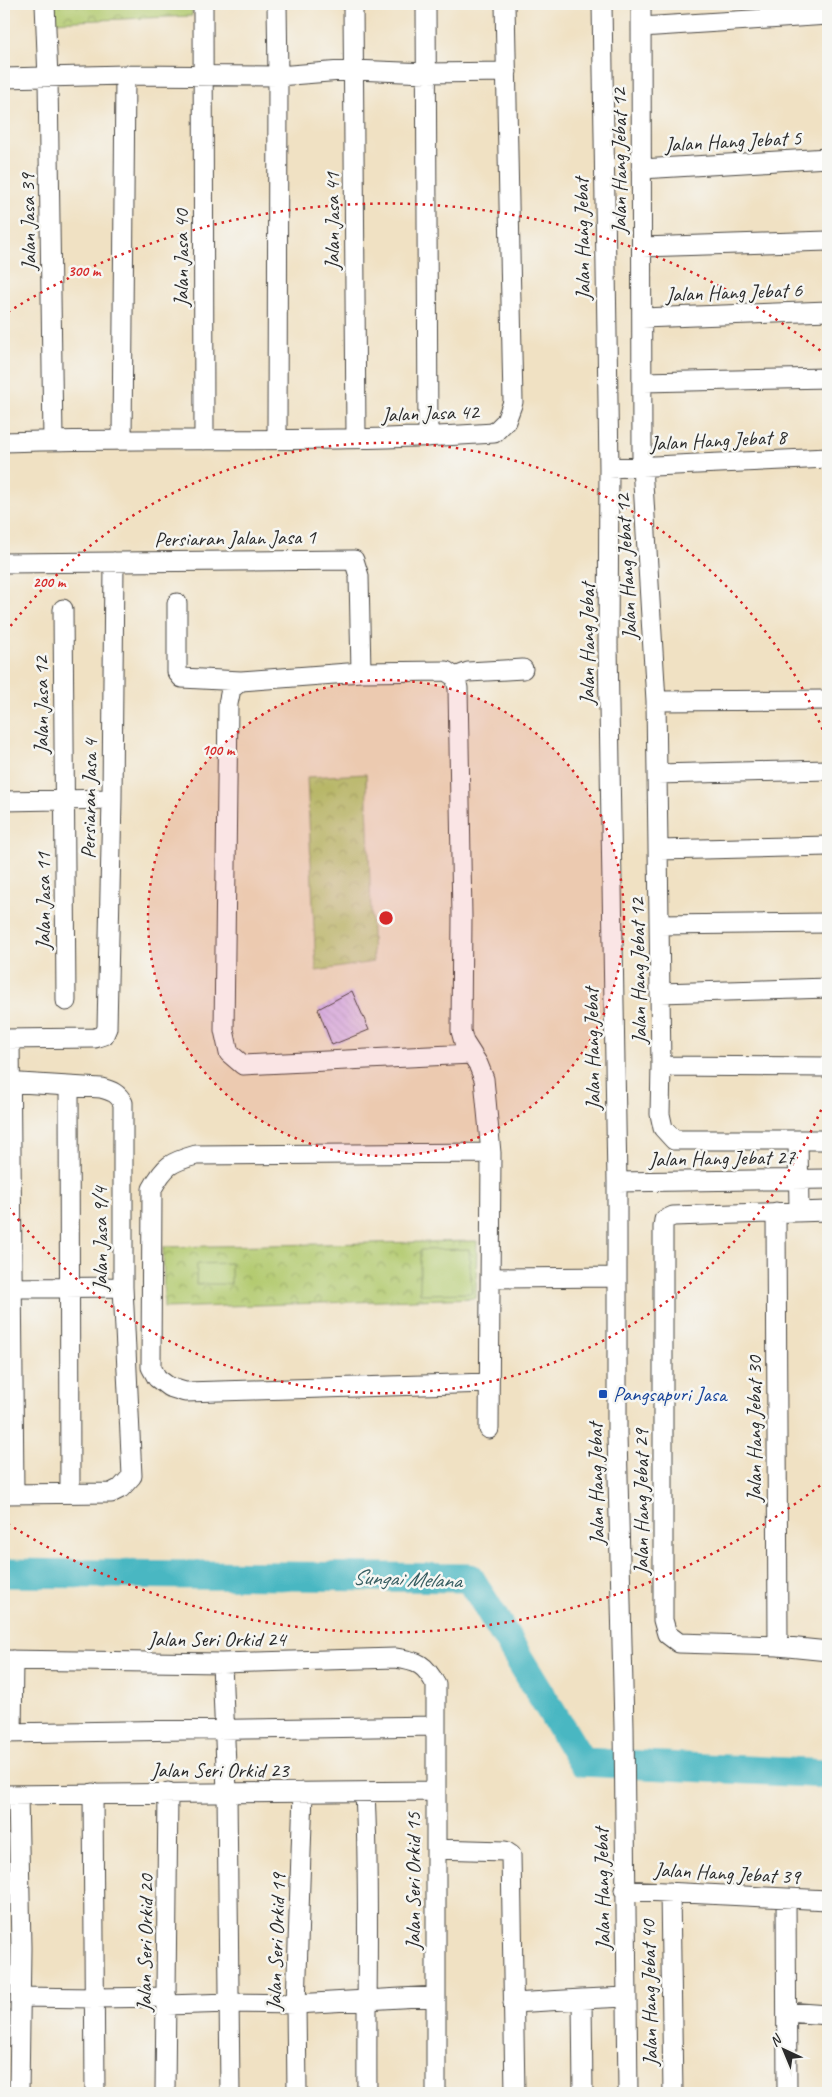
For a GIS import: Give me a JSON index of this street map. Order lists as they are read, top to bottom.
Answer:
{
  "streets": {
    "street": [
      "Jalan Hang Jebat 5",
      "Jalan Hang Jebat 12",
      "Jalan Jasa 41",
      "Jalan Jasa 39",
      "Jalan Hang Jebat",
      "Jalan Jasa 40",
      "Jalan Hang Jebat 6",
      "Jalan Jasa 42",
      "Jalan Hang Jebat 8",
      "Persiaran Jalan Jasa 1",
      "Jalan Jasa 12",
      "Persiaran Jasa 4",
      "Jalan Jasa 11",
      "Jalan Hang Jebat 27",
      "Jalan Jasa 9/4",
      "Jalan Hang Jebat 30",
      "Jalan Hang Jebat 29",
      "Jalan Seri Orkid 24",
      "Jalan Seri Orkid 23",
      "Jalan Hang Jebat 39",
      "Jalan Seri Orkid 15",
      "Jalan Seri Orkid 19",
      "Jalan Seri Orkid 20",
      "Jalan Hang Jebat 40"
    ]
  },
  "crossings": [
    ["Jalan Hang Jebat 5", "Jalan Hang Jebat 12"],
    ["Jalan Hang Jebat 12", "Jalan Hang Jebat 6"],
    ["Jalan Hang Jebat 12", "Jalan Hang Jebat 8"],
    ["Jalan Jasa 41", "Jalan Jasa 42"],
    ["Jalan Jasa 39", "Jalan Jasa 42"],
    ["Jalan Hang Jebat", "Jalan Hang Jebat 8"],
    ["Jalan Hang Jebat", "Jalan Hang Jebat 27"],
    ["Jalan Hang Jebat", "Jalan Hang Jebat 39"],
    ["Jalan Jasa 40", "Jalan Jasa 42"],
    ["Persiaran Jalan Jasa 1", "Persiaran Jasa 4"],
    ["Jalan Jasa 12", "Jalan Jasa 11"],
    ["Jalan Hang Jebat 30", "Jalan Hang Jebat 29"],
    ["Jalan Seri Orkid 24", "Jalan Seri Orkid 15"],
    ["Jalan Seri Orkid 23", "Jalan Seri Orkid 15"],
    ["Jalan Seri Orkid 23", "Jalan Seri Orkid 19"],
    ["Jalan Seri Orkid 23", "Jalan Seri Orkid 20"],
    ["Jalan Hang Jebat 39", "Jalan Hang Jebat 40"]
  ],
  "water": ["Sungai Melana"],
  "places": {
    "transit": ["Pangsapuri Jasa"]
  },
  "north": "top left",
  "rings": ["300 m", "200 m", "100 m"]
}
